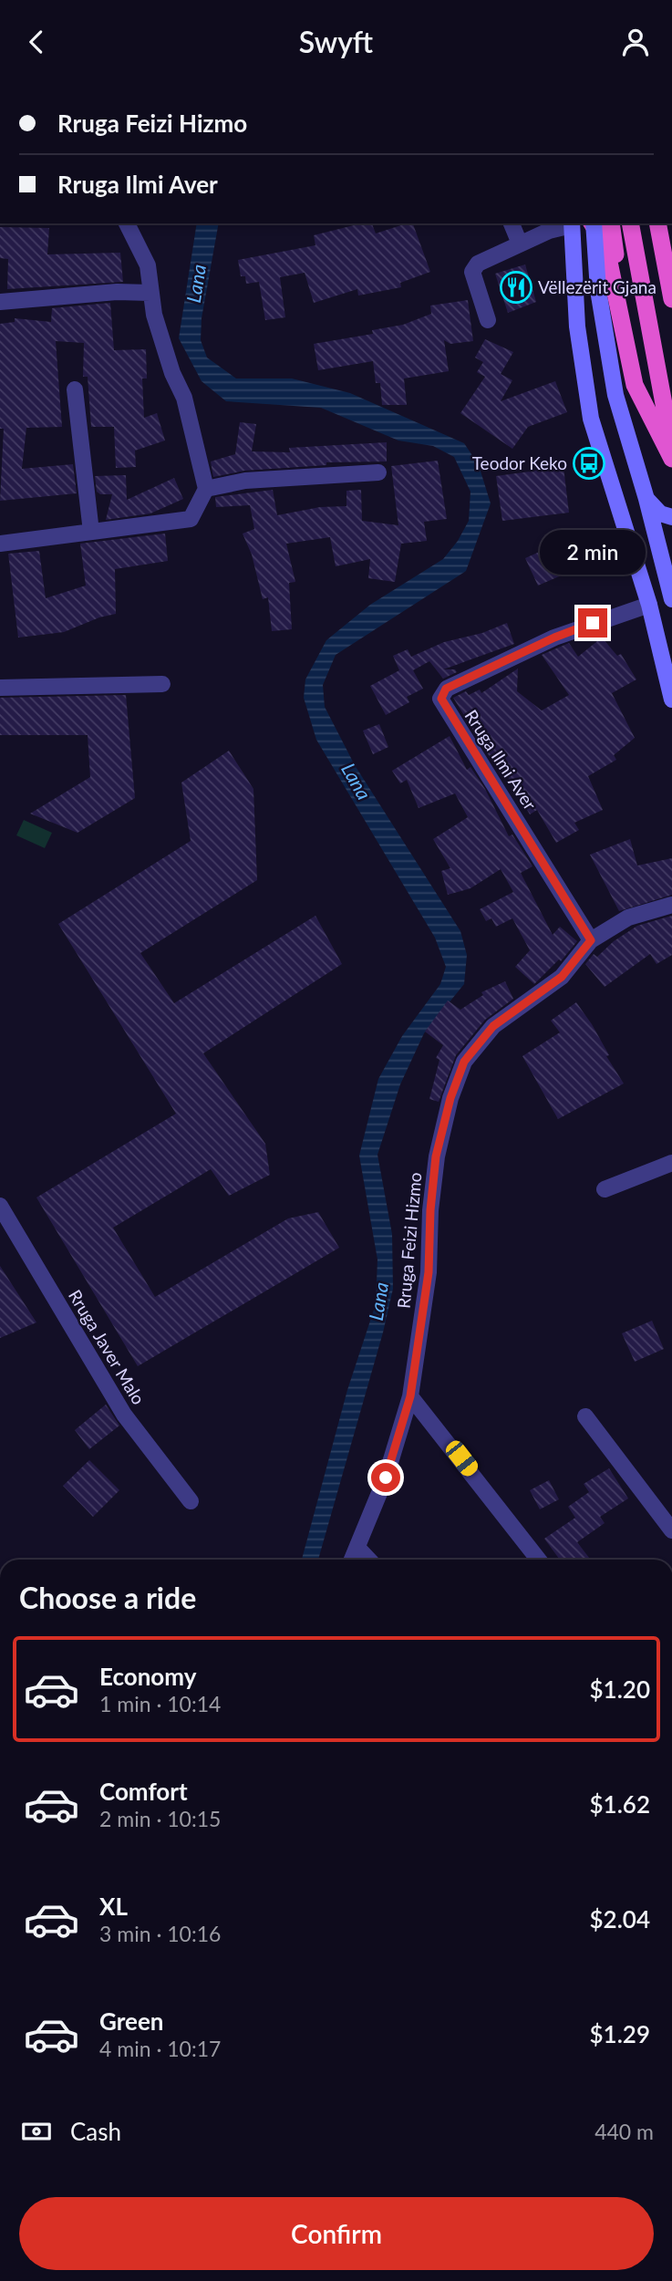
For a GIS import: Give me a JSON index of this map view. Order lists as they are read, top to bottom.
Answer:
{
  "streets": {
    "street": ["Rruga Ilmi Aver", "Rruga Feizi Hizmo", "Rruga Javer Malo"]
  },
  "crossings": [
    ["Rruga Ilmi Aver", "Rruga Feizi Hizmo"]
  ],
  "water": ["Lana"],
  "places": {
    "restaurant": ["Vëllezërit Gjana"],
    "bus stop": ["Teodor Keko"]
  },
  "page": {
    "header": "Swyft",
    "banner": ["Rruga Feizi Hizmo", "Rruga Ilmi Aver"],
    "bubble": "2 min",
    "heading": "Choose a ride",
    "list": [
      {
        "name": "Economy",
        "note": "1 min · 10:14",
        "value": "$1.20"
      },
      {
        "name": "Comfort",
        "note": "2 min · 10:15",
        "value": "$1.62"
      },
      {
        "name": "XL",
        "note": "3 min · 10:16",
        "value": "$2.04"
      },
      {
        "name": "Green",
        "note": "4 min · 10:17",
        "value": "$1.29"
      }
    ],
    "pay": ["Cash", "440 m"],
    "buttons": "Confirm"
  }
}
